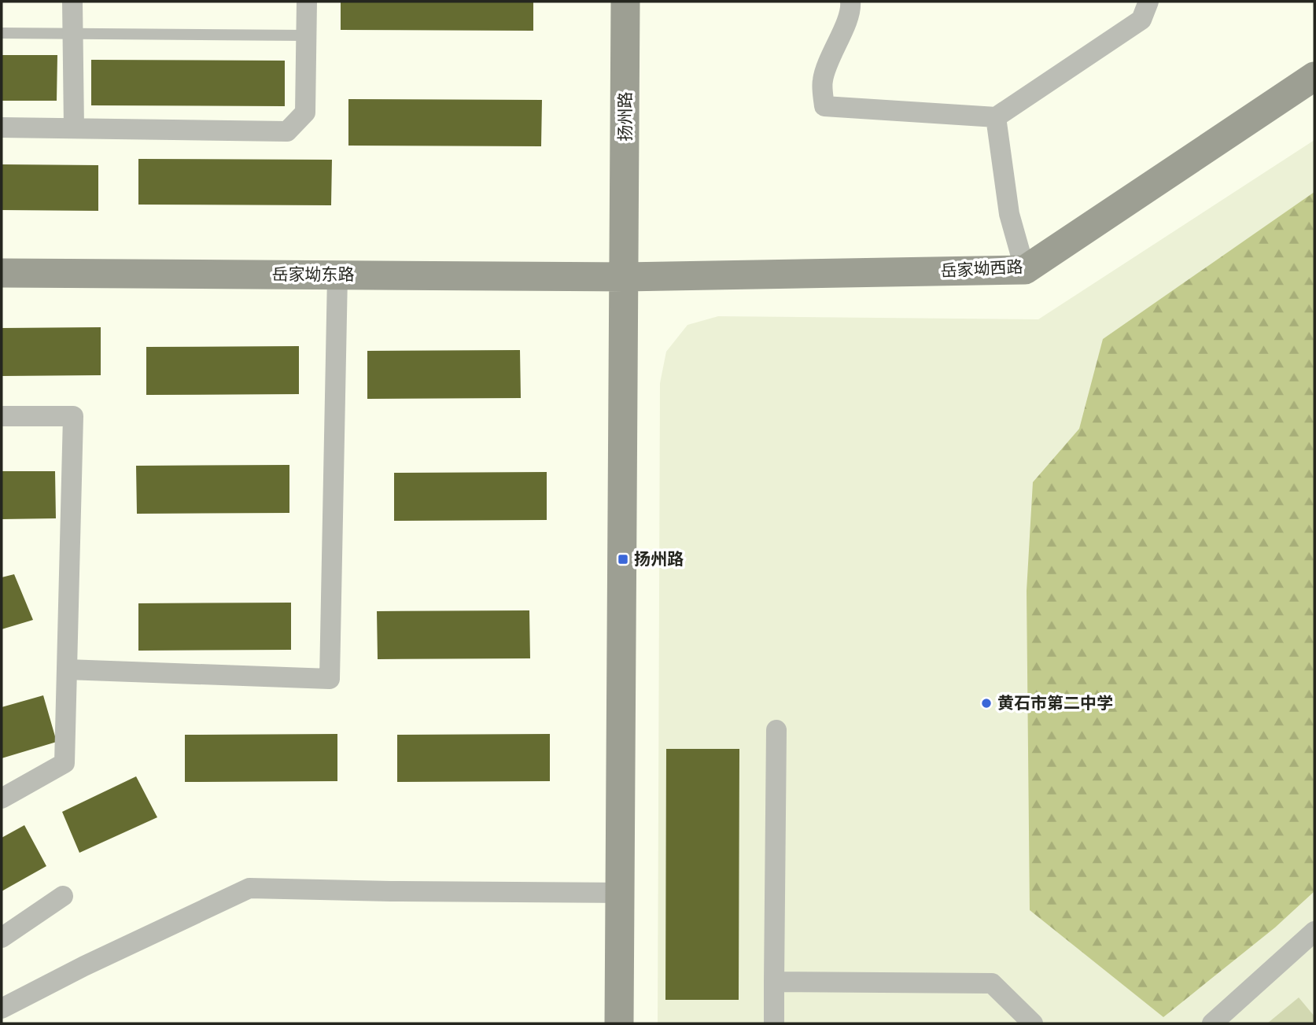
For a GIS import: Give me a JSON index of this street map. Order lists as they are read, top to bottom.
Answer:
{
  "streets": {
    "main road": ["扬州路", "岳家坳西路", "岳家坳东路"]
  },
  "crossings": [
    ["扬州路", "岳家坳西路"],
    ["扬州路", "岳家坳东路"],
    ["岳家坳西路", "岳家坳东路"]
  ],
  "places": {
    "transit": ["扬州路"],
    "other": ["黄石市第二中学"]
  }
}
